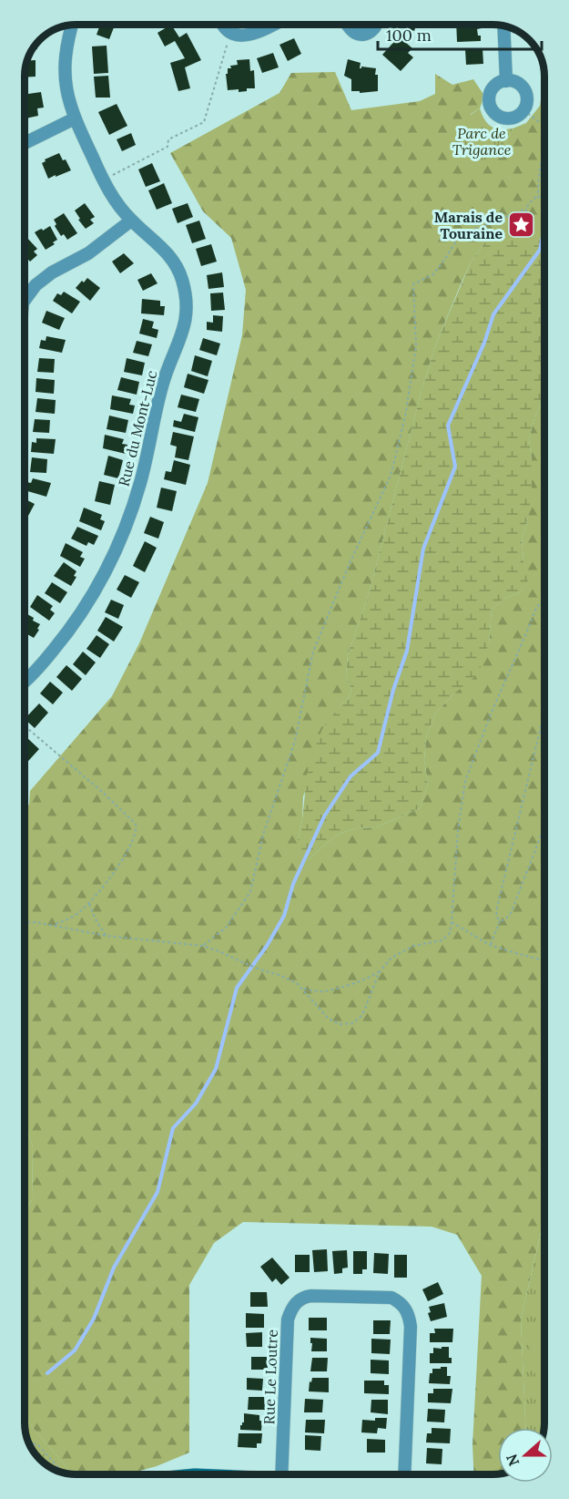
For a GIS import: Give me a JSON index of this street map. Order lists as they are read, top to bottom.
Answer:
{
  "streets": {
    "street": ["Rue du Mont-Luc", "Rue Le Loutre"]
  },
  "parks": ["Parc de Trigance"],
  "places": {
    "place": ["Marais de Touraine"]
  },
  "scale_bar": "100 m",
  "north": "left"
}
